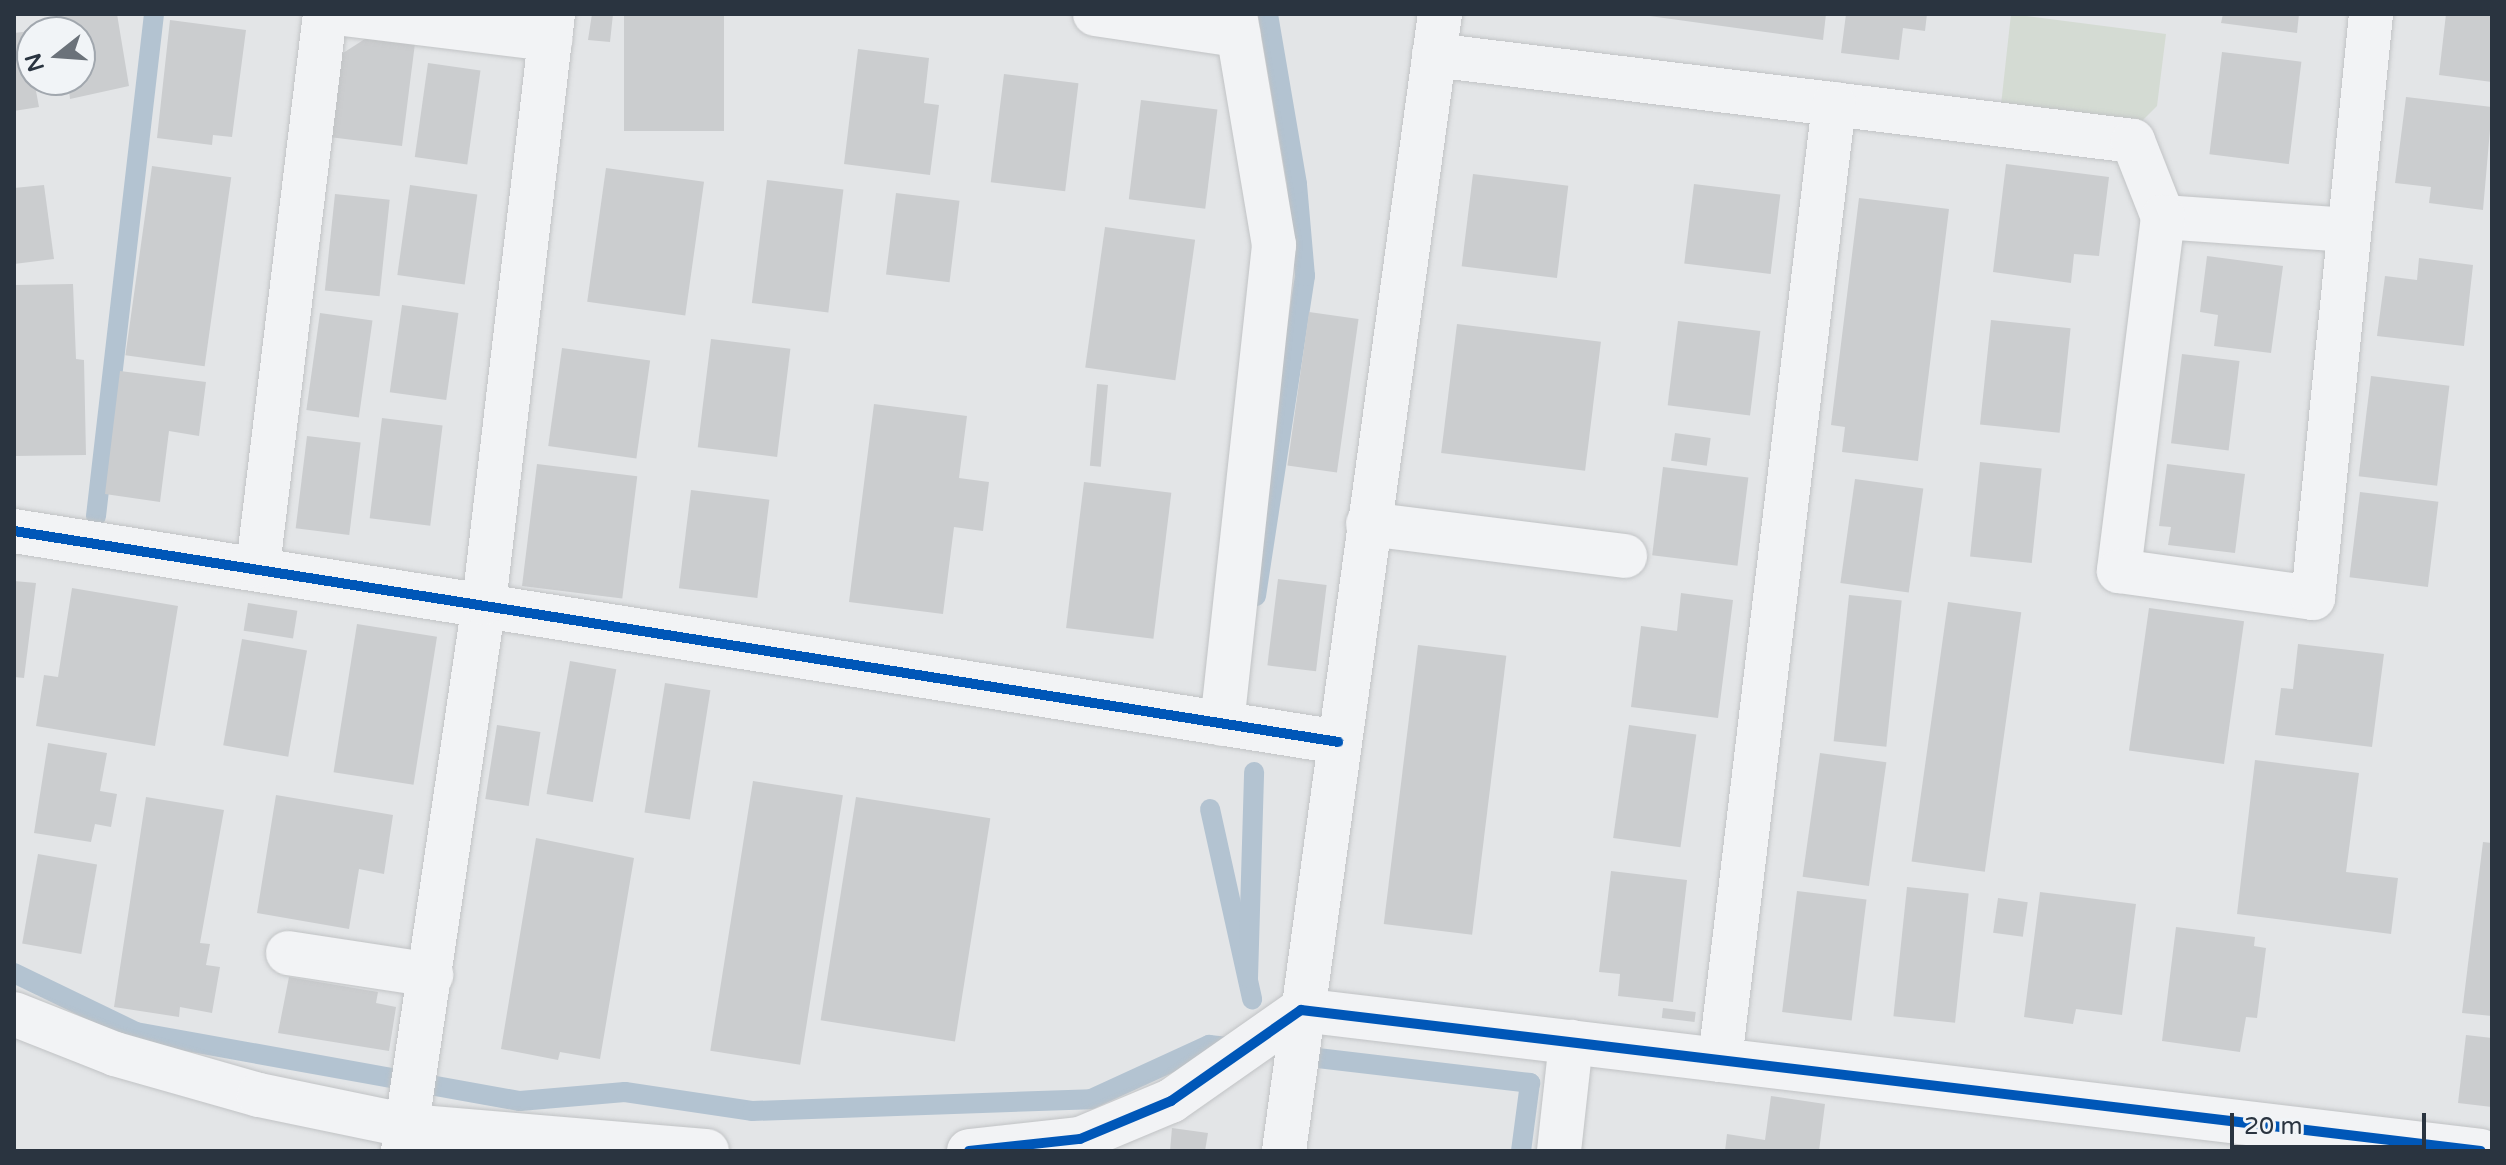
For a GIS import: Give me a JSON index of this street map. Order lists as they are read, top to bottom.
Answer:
{
  "scale_bar": "20 m",
  "north": "left"
}
